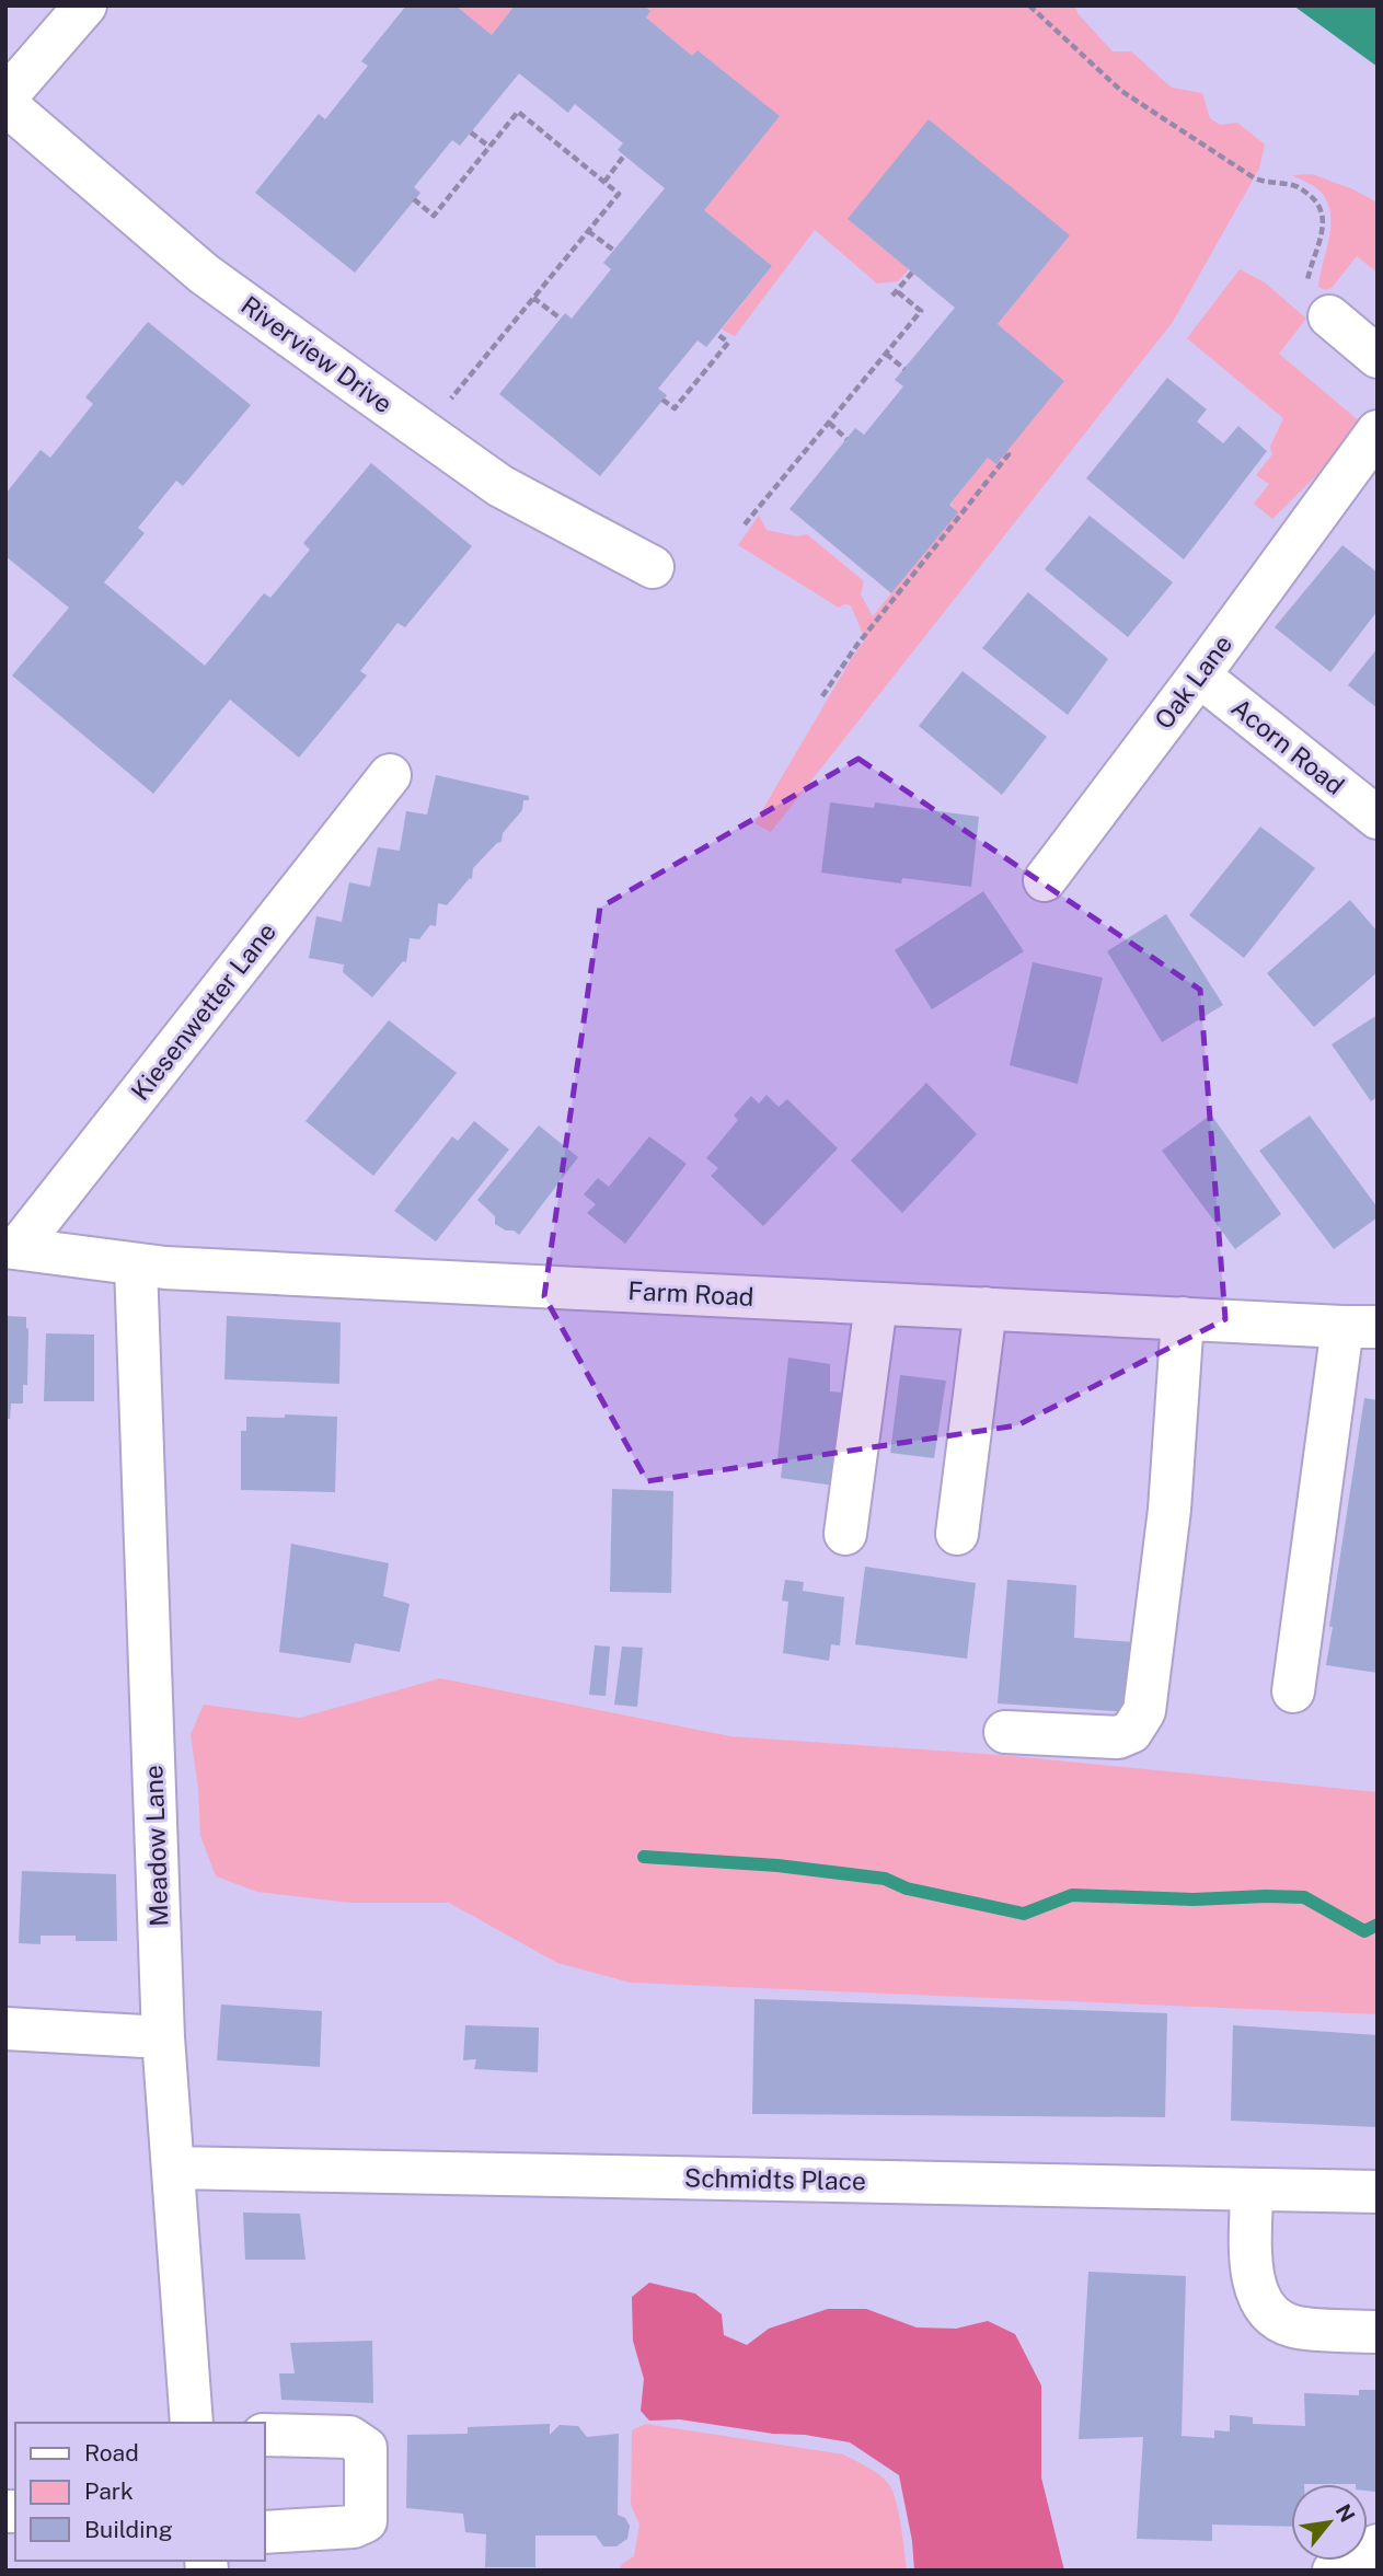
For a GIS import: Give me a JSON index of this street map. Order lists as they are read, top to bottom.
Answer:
{
  "streets": {
    "street": [
      "Riverview Drive",
      "Oak Lane",
      "Acorn Road",
      "Kiesenwetter Lane",
      "Farm Road",
      "Meadow Lane",
      "Schmidts Place"
    ]
  },
  "crossings": [
    ["Oak Lane", "Acorn Road"],
    ["Kiesenwetter Lane", "Farm Road"],
    ["Farm Road", "Meadow Lane"],
    ["Meadow Lane", "Schmidts Place"]
  ],
  "legend": ["Road", "Park", "Building"],
  "north": "top right"
}
